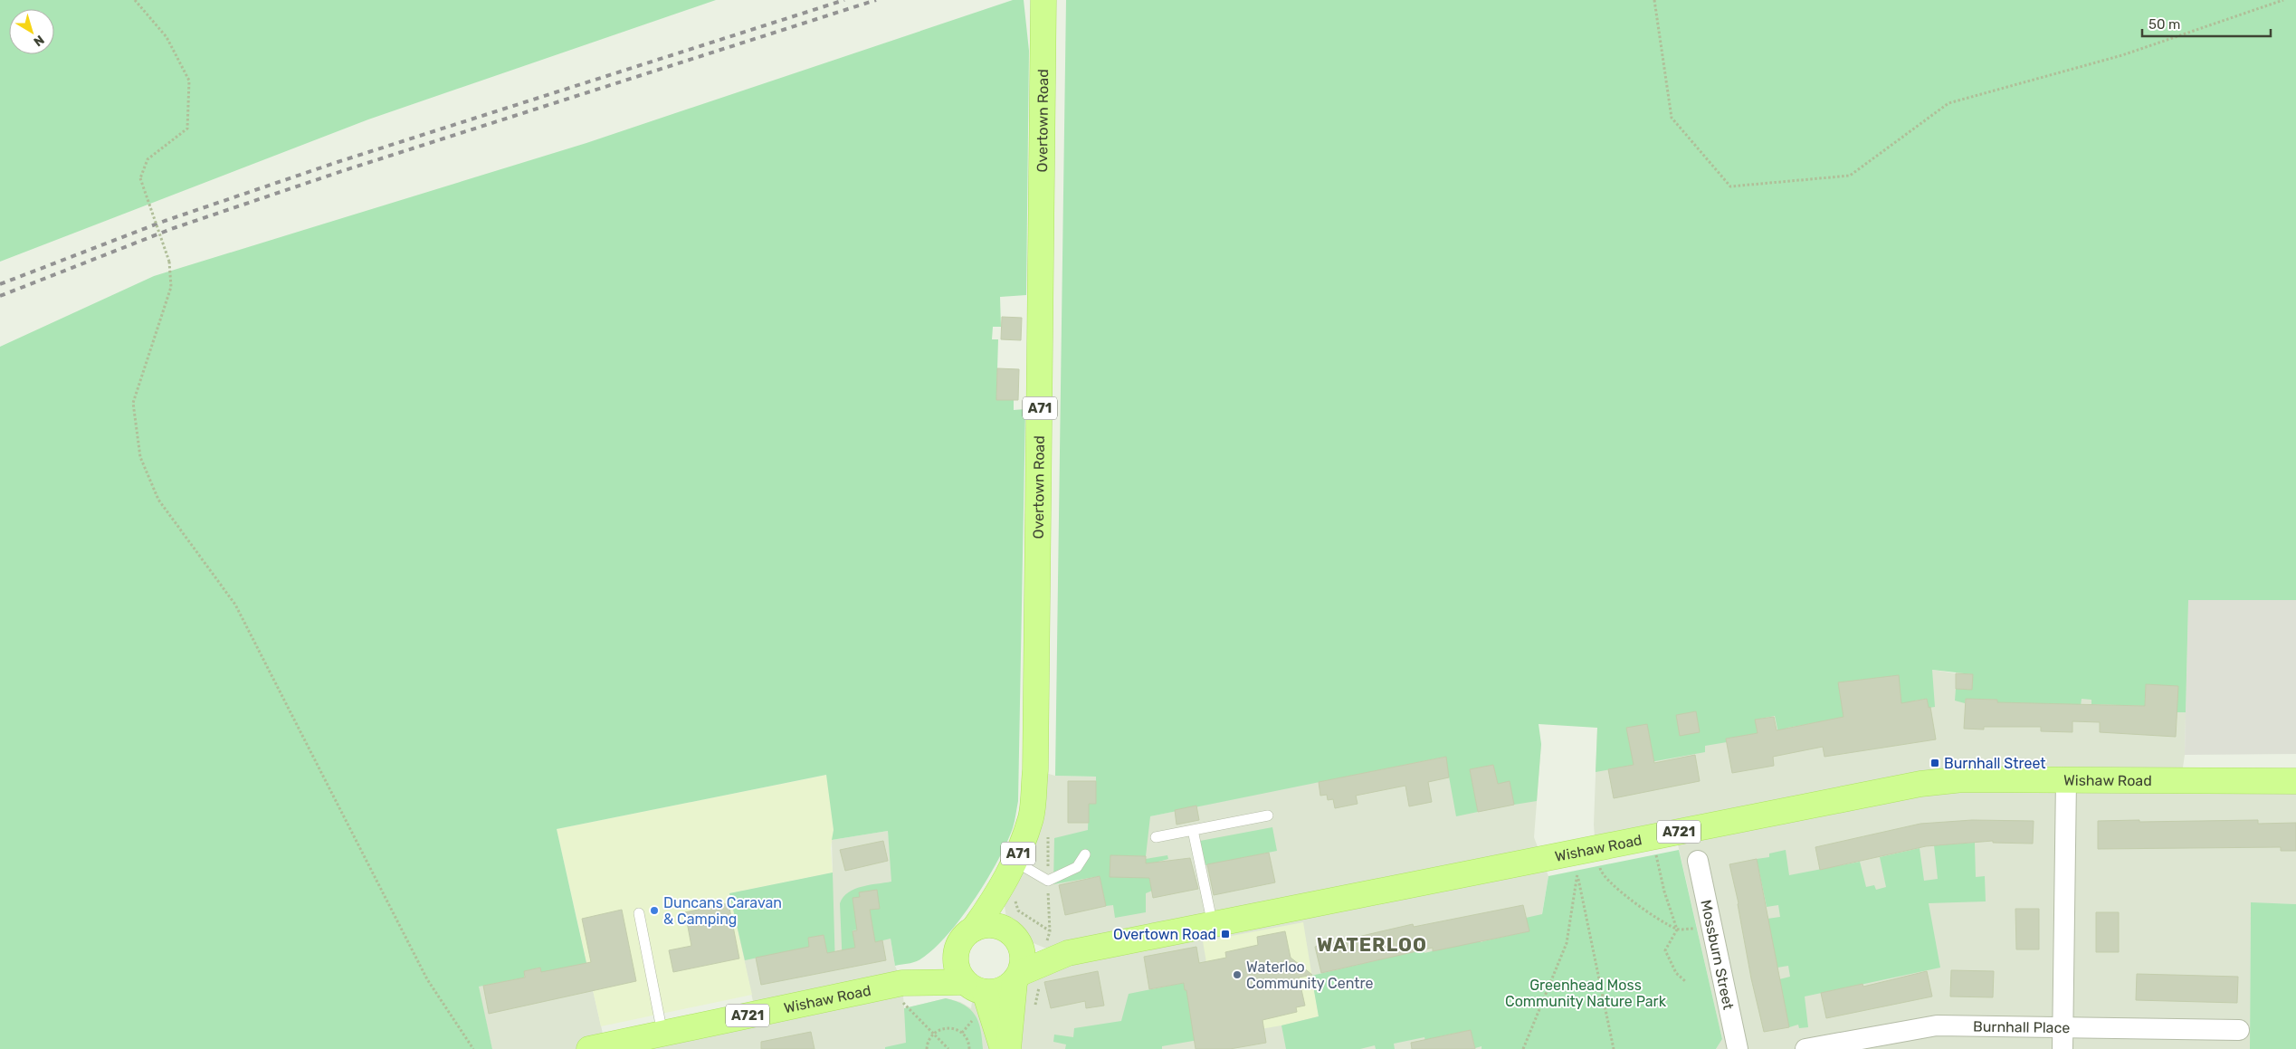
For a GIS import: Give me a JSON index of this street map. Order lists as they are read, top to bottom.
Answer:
{
  "streets": {
    "main road": [
      "Overtown Road",
      "A71",
      "Wishaw Road",
      "A721"
    ],
    "street": ["Mossburn Street", "Burnhall Place"]
  },
  "crossings": [
    ["Overtown Road", "Wishaw Road"]
  ],
  "districts": ["WATERLOO"],
  "parks": ["Greenhead Moss Community Nature Park"],
  "places": {
    "transit": ["Burnhall Street", "Overtown Road"],
    "other": ["Duncans Caravan & Camping", "Waterloo Community Centre"]
  },
  "scale_bar": "50 m",
  "north": "bottom right"
}
